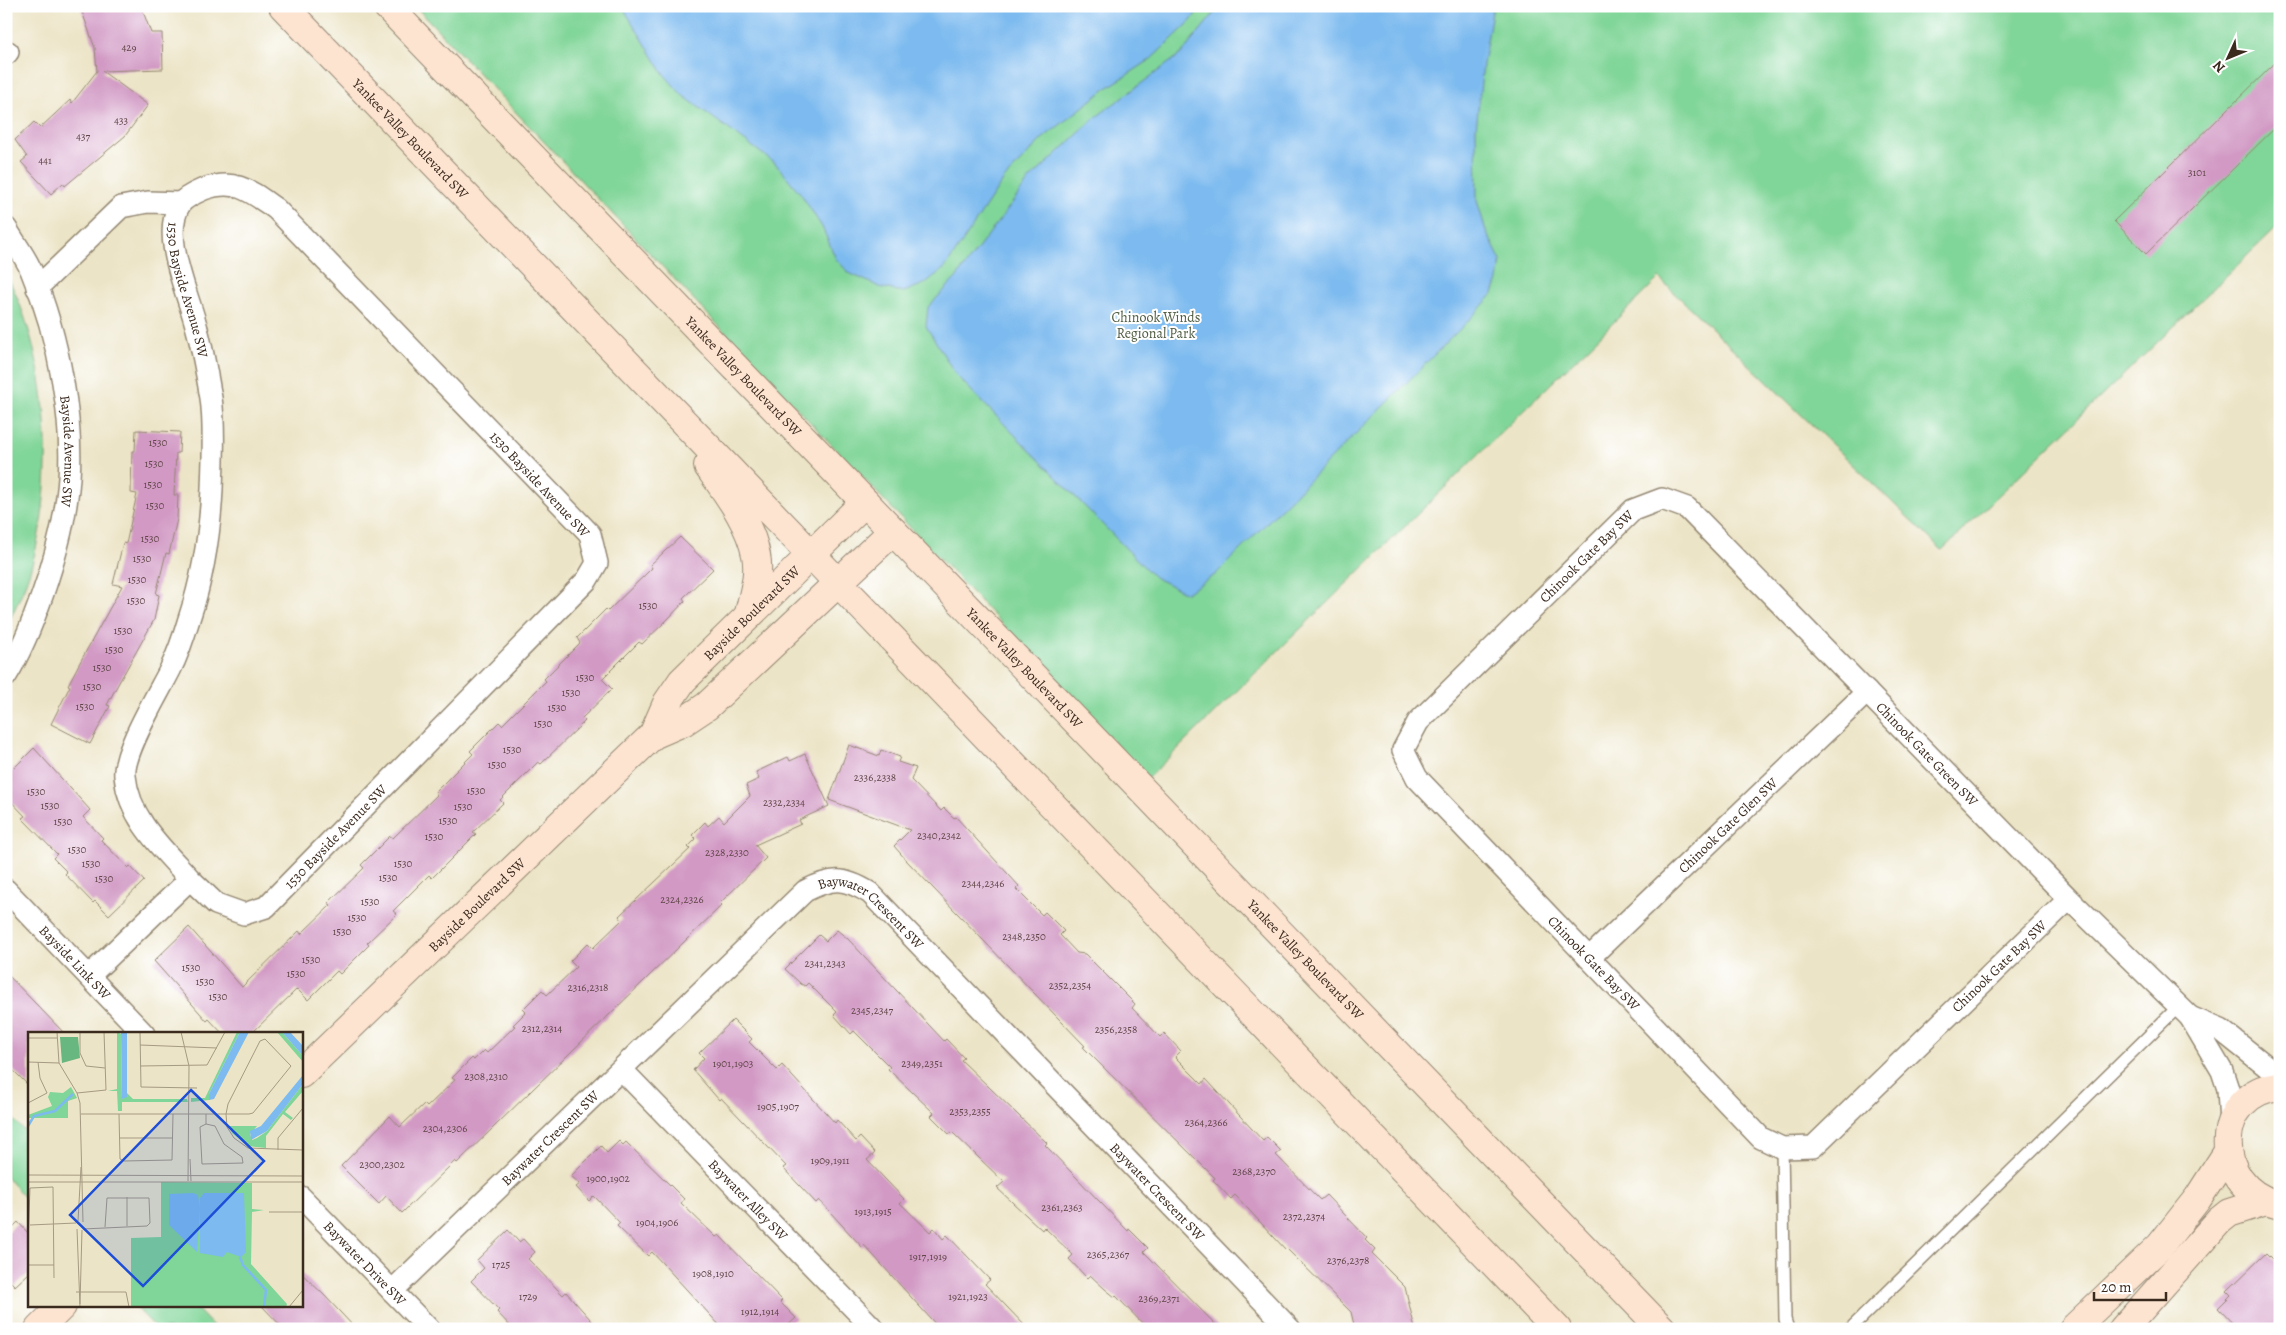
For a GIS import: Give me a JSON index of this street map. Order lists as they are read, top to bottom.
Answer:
{
  "streets": {
    "main road": ["Yankee Valley Boulevard SW", "Bayside Boulevard SW"],
    "street": [
      "1530 Bayside Avenue SW",
      "Bayside Avenue SW",
      "Chinook Gate Bay SW",
      "Chinook Gate Green SW",
      "Chinook Gate Glen SW",
      "Baywater Crescent SW",
      "Bayside Link SW",
      "Baywater Alley SW",
      "Baywater Drive SW"
    ]
  },
  "crossings": [
    ["Yankee Valley Boulevard SW", "Bayside Boulevard SW"],
    ["1530 Bayside Avenue SW", "Bayside Avenue SW"],
    ["Chinook Gate Bay SW", "Chinook Gate Green SW"],
    ["Chinook Gate Bay SW", "Chinook Gate Glen SW"],
    ["Chinook Gate Green SW", "Chinook Gate Glen SW"],
    ["Baywater Crescent SW", "Baywater Alley SW"],
    ["Baywater Crescent SW", "Baywater Drive SW"]
  ],
  "parks": ["Chinook Winds Regional Park"],
  "house_numbers": [
    "429",
    "433",
    "437",
    "441",
    "3101",
    "1530",
    "1530",
    "1530",
    "1530",
    "1530",
    "1530",
    "1530",
    "1530",
    "1530",
    "1530",
    "1530",
    "1530",
    "1530",
    "1530",
    "1530",
    "1530",
    "1530",
    "1530",
    "1530",
    "1530",
    "2336,2338",
    "1530",
    "1530",
    "2332,2334",
    "1530",
    "1530",
    "1530",
    "1530",
    "2340,2342",
    "1530",
    "1530",
    "2328,2330",
    "1530",
    "1530",
    "1530",
    "1530",
    "2344,2346",
    "2324,2326",
    "1530",
    "1530",
    "1530",
    "2348,2350",
    "1530",
    "2341,2343",
    "1530",
    "1530",
    "1530",
    "2352,2354",
    "2316,2318",
    "1530",
    "2345,2347",
    "2312,2314",
    "2356,2358",
    "1901,1903",
    "2349,2351",
    "2308,2310",
    "1905,1907",
    "2353,2355",
    "2364,2366",
    "2304,2306",
    "1909,1911",
    "2300,2302",
    "2368,2370",
    "1900,1902",
    "2361,2363",
    "1913,1915",
    "2372,2374",
    "1904,1906",
    "2365,2367",
    "1917,1919",
    "2376,2378",
    "1725",
    "1908,1910",
    "1729",
    "1921,1923",
    "2369,2371",
    "1912,1914"
  ],
  "scale_bar": "20 m",
  "north": "bottom left"
}
